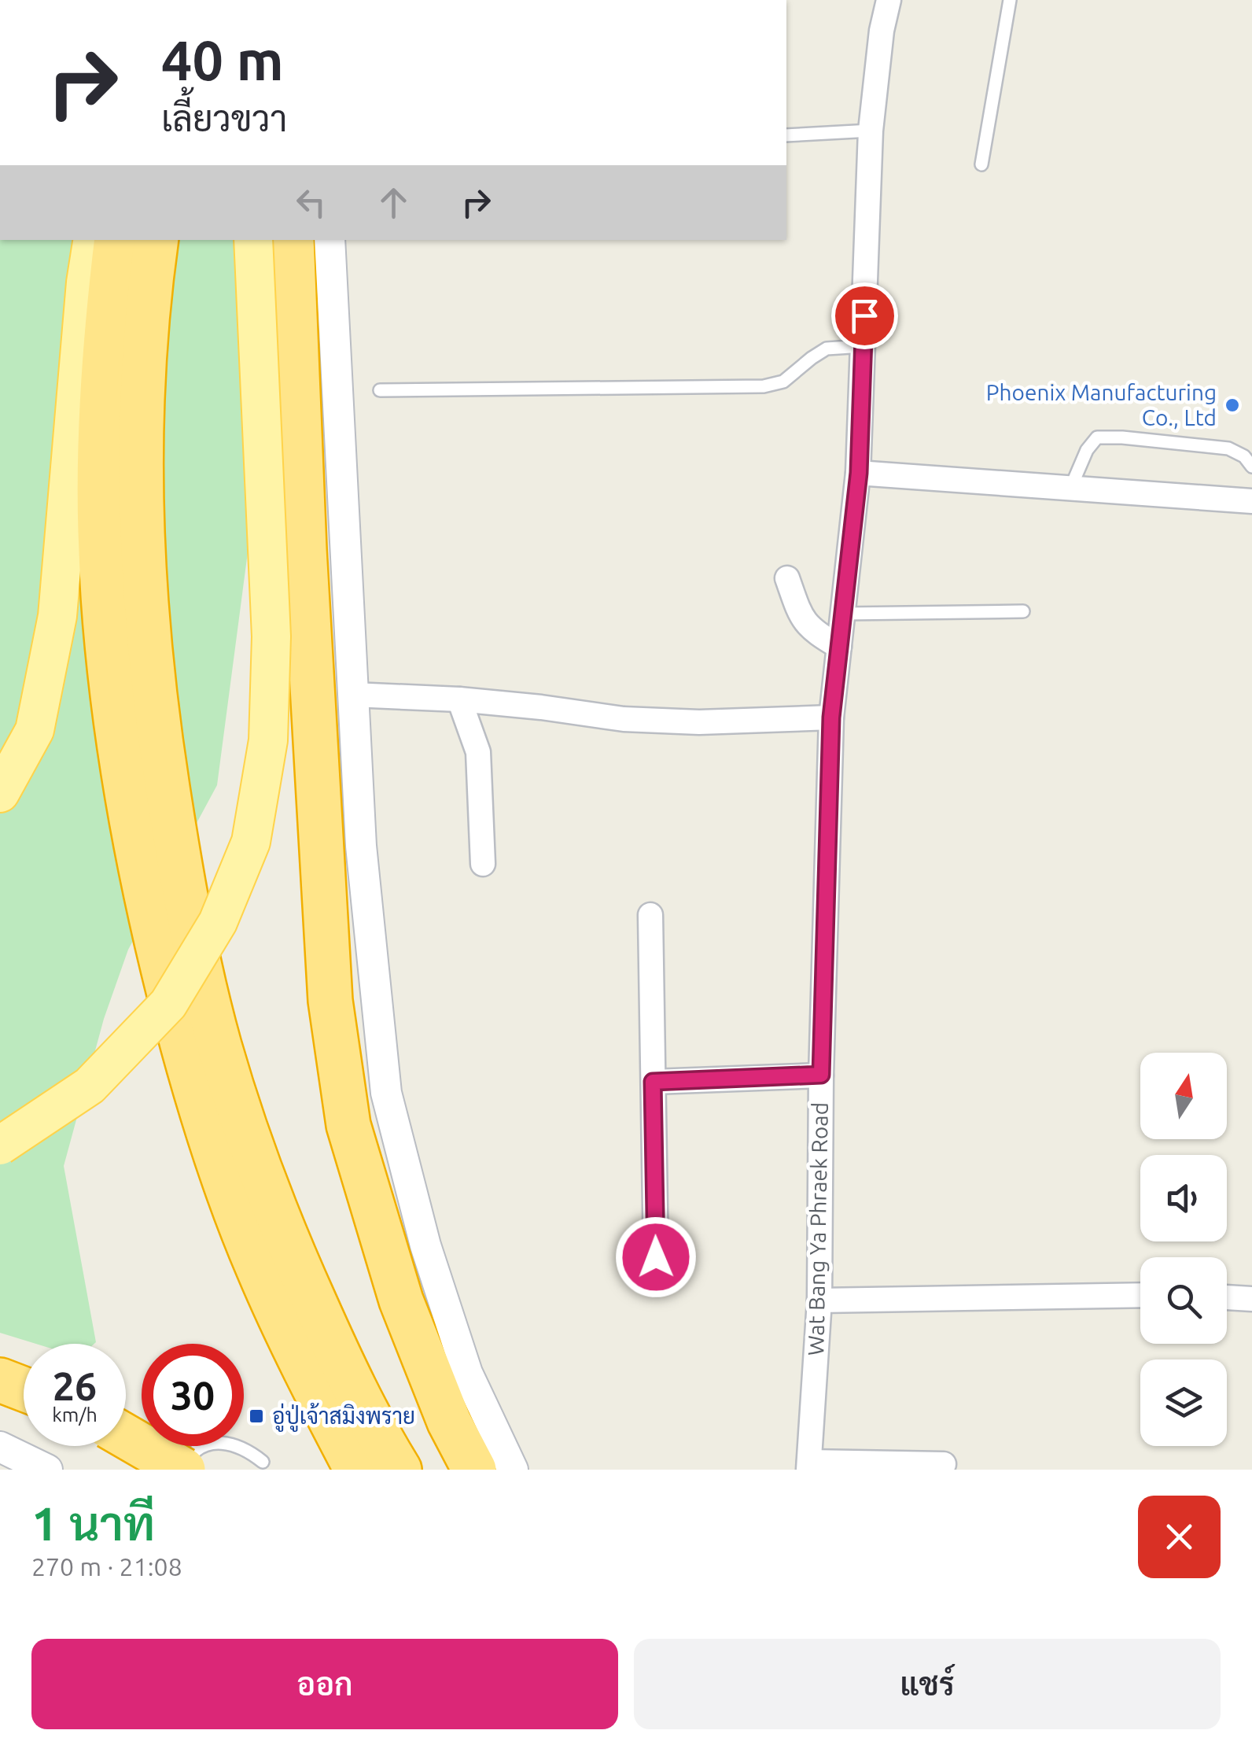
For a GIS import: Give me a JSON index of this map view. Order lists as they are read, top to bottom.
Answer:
{
  "streets": {
    "street": ["Wat Bang Ya Phraek Road"]
  },
  "places": {
    "other": ["Phoenix Manufacturing Co., Ltd"],
    "transit": ["อู่ปู่เจ้าสมิงพราย"]
  },
  "north": "top",
  "page": {
    "turn": ["40 m", "เลี้ยวขวา"],
    "speed": "26 km/h",
    "limit": "30",
    "heading": ["1 นาที", "270 m · 21:08"],
    "buttons": ["ออก", "แชร์"]
  }
}
